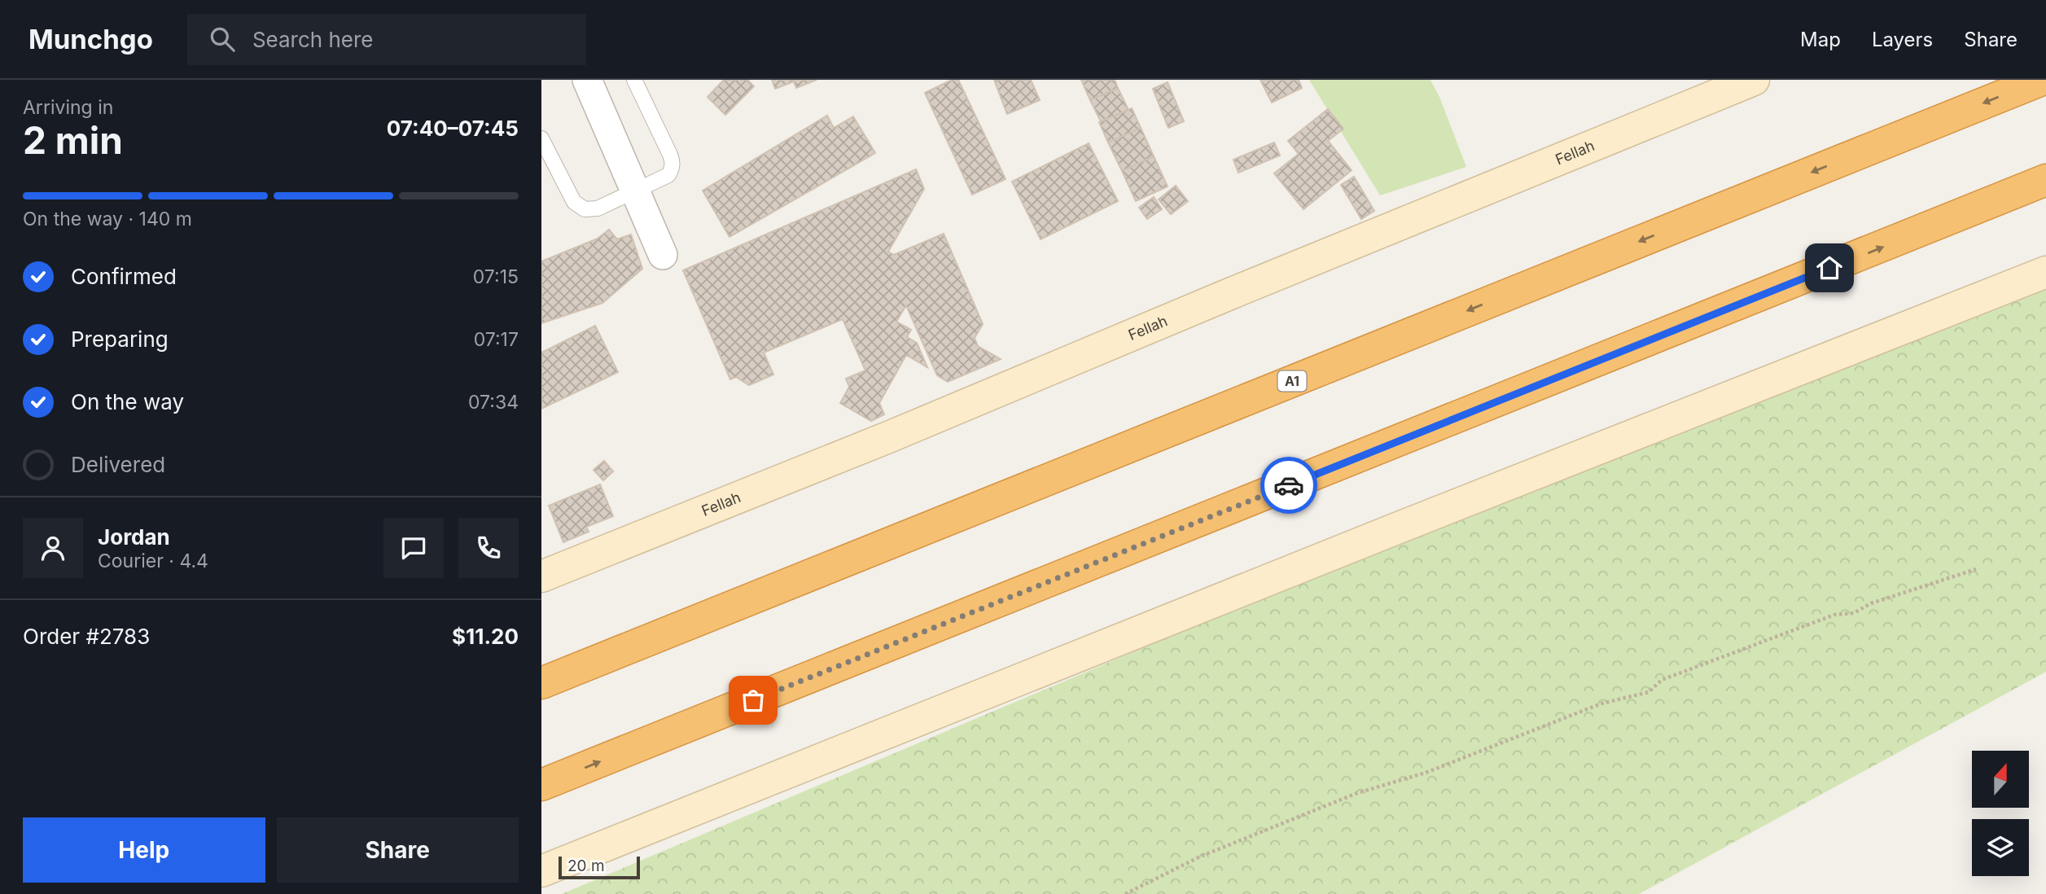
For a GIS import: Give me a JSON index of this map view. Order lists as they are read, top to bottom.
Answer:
{
  "streets": {
    "highway": ["A1"],
    "street": ["Fellah"]
  },
  "scale_bar": "20 m",
  "north": "top",
  "page": {
    "header": "Munchgo",
    "search": "Search here",
    "nav": ["Map", "Layers", "Share"],
    "heading": ["2 min", "Arriving in", "07:40–07:45"],
    "panel": [
      "Jordan",
      "Courier · 4.4",
      "Order #2783",
      "$11.20"
    ],
    "bar": "On the way · 140 m",
    "list": [
      ["Confirmed", "07:15"],
      ["Preparing", "07:17"],
      ["On the way", "07:34"],
      "Delivered"
    ],
    "buttons": ["Help", "Share"],
    "scale": "20 m"
  }
}
